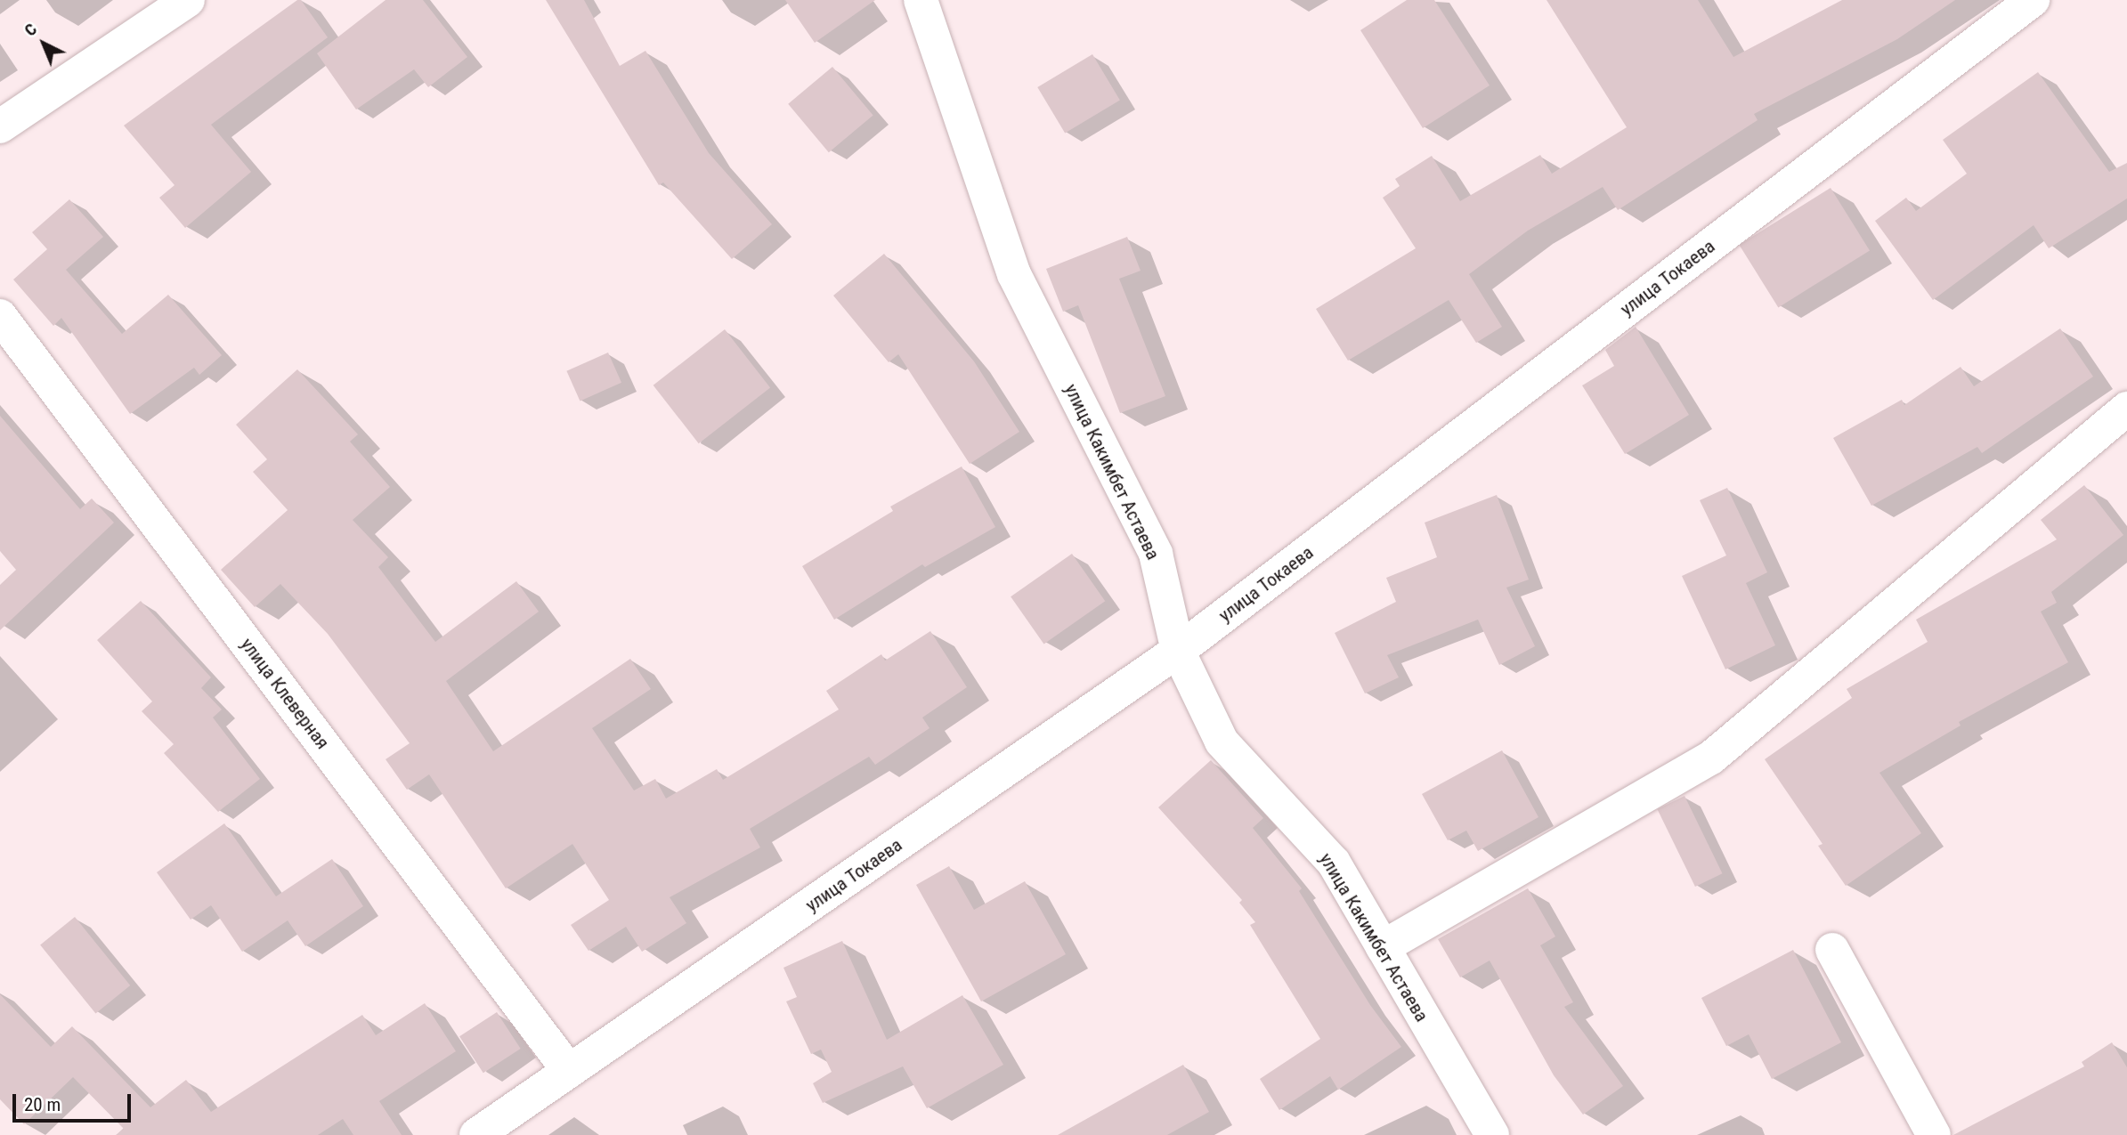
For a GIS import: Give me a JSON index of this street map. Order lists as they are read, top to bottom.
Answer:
{
  "streets": {
    "street": ["улица Токаева", "улица Какимбет Астаева", "улица Клеверная"]
  },
  "crossings": [
    ["улица Токаева", "улица Какимбет Астаева"],
    ["улица Токаева", "улица Клеверная"]
  ],
  "scale_bar": "20 m",
  "north": "top left"
}
